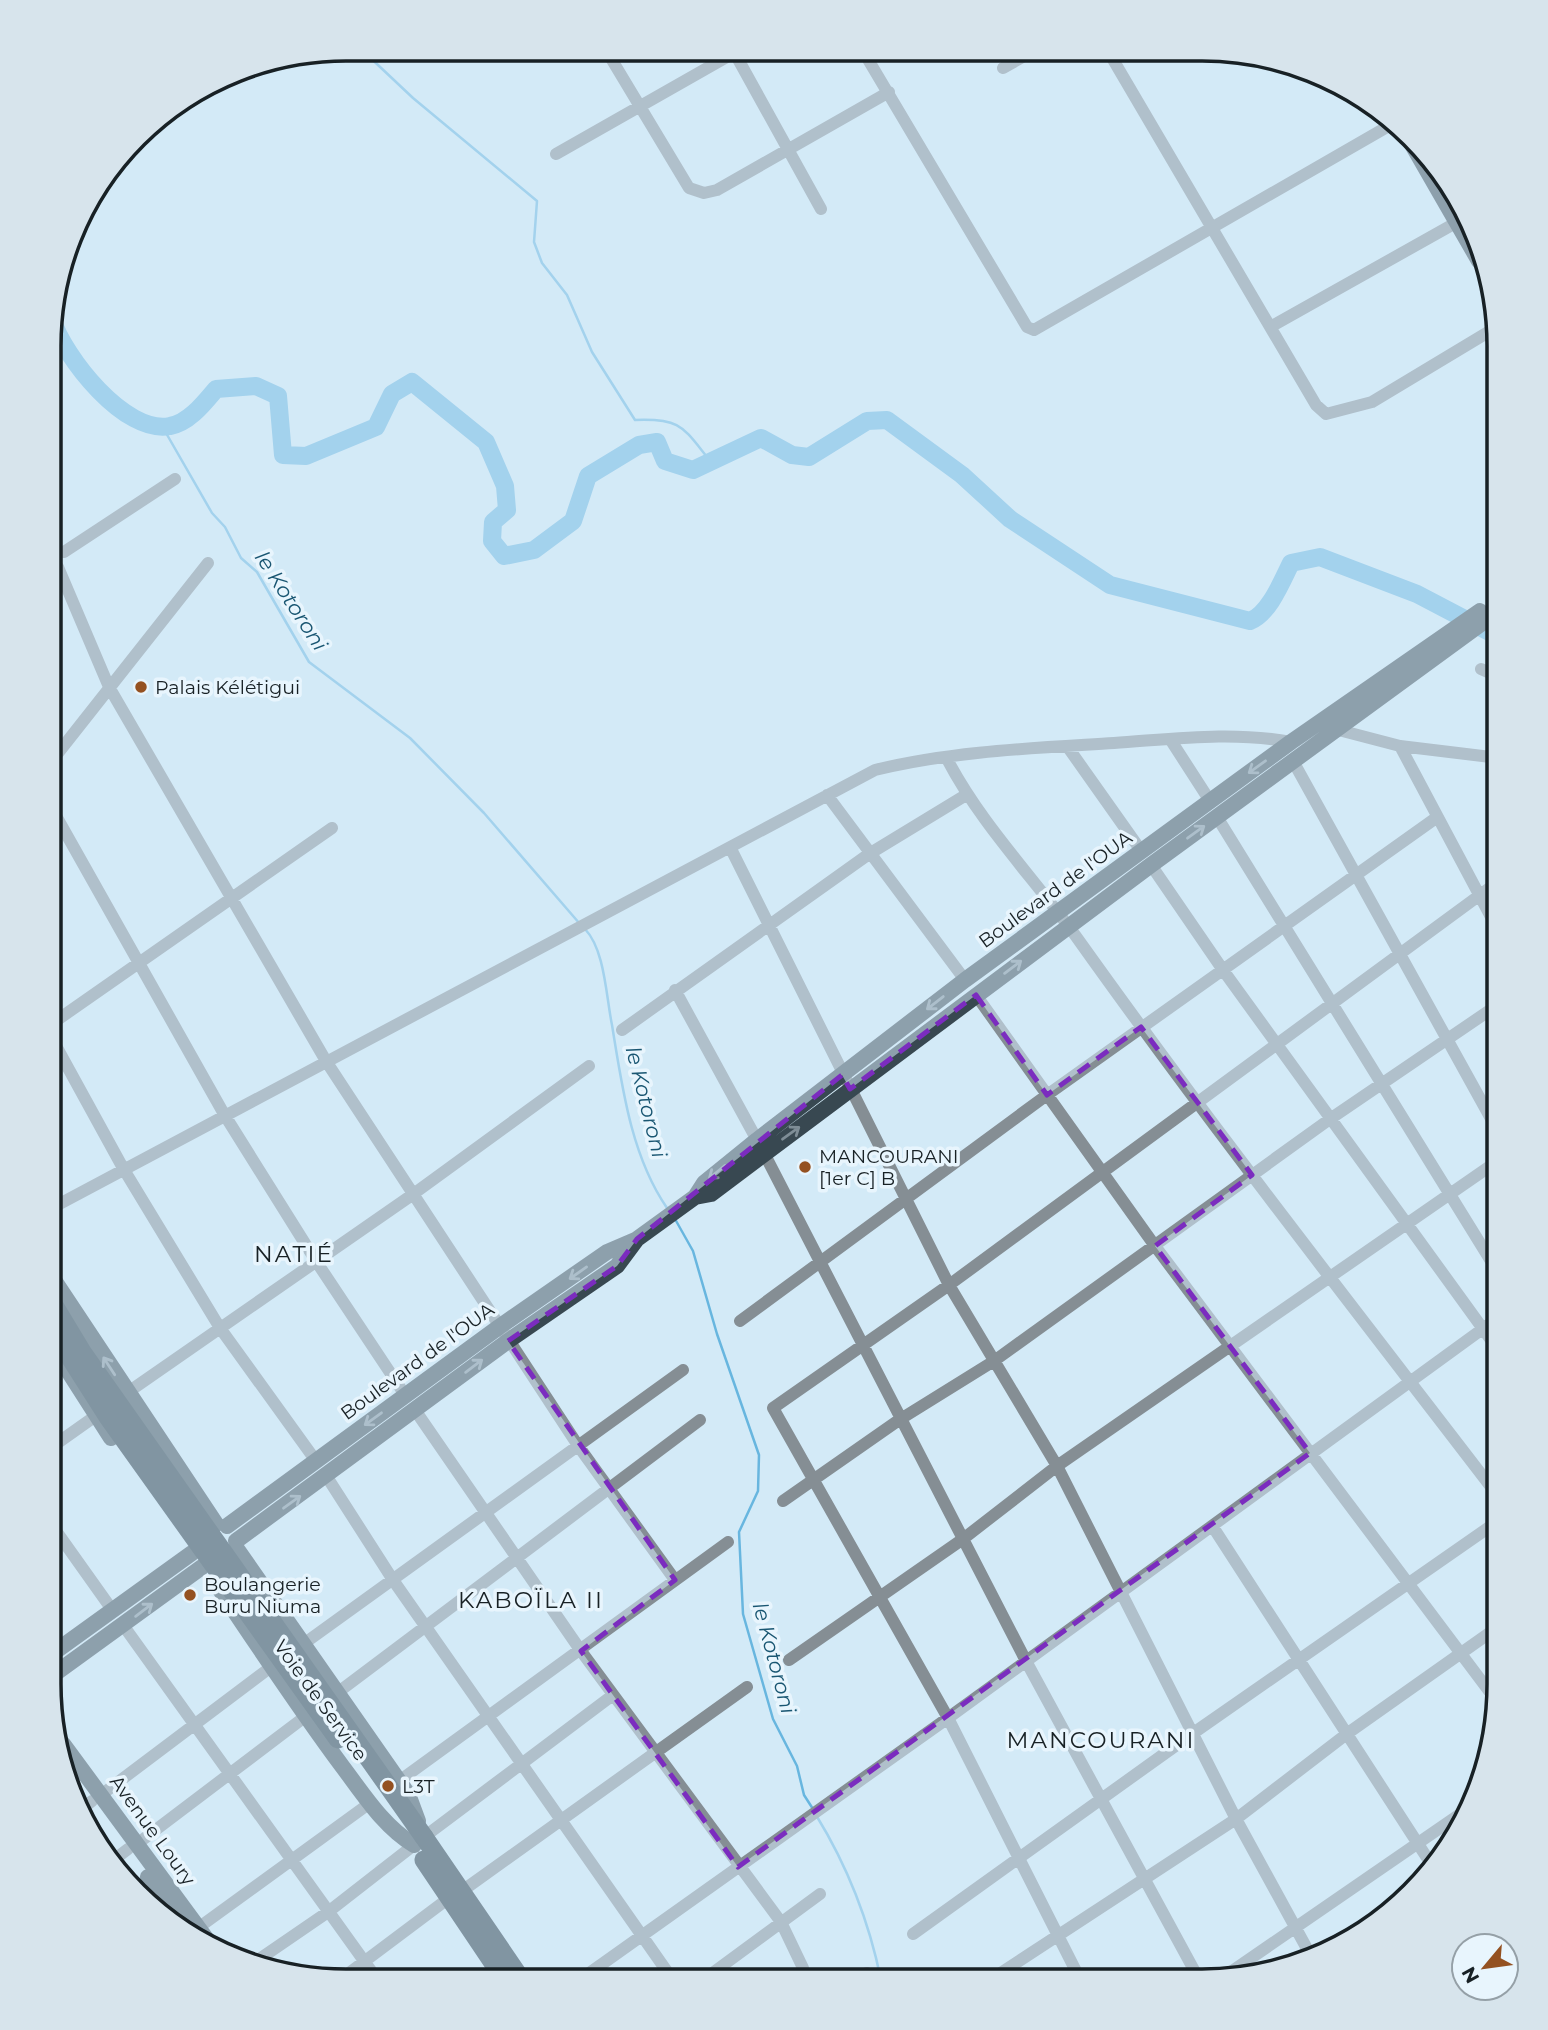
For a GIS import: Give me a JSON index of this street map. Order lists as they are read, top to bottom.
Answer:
{
  "streets": {
    "main road": ["Boulevard de l'OUA", "Voie de Service", "Avenue Loury"]
  },
  "crossings": [
    ["Boulevard de l'OUA", "Voie de Service"]
  ],
  "districts": ["NATIÉ", "KABOÏLA II", "MANCOURANI"],
  "water": ["le Kotoroni"],
  "places": [
    "Palais Kélétigui",
    "MANCOURANI [1er C] B",
    "Boulangerie Buru Niuma",
    "L3T"
  ],
  "north": "bottom left"
}
